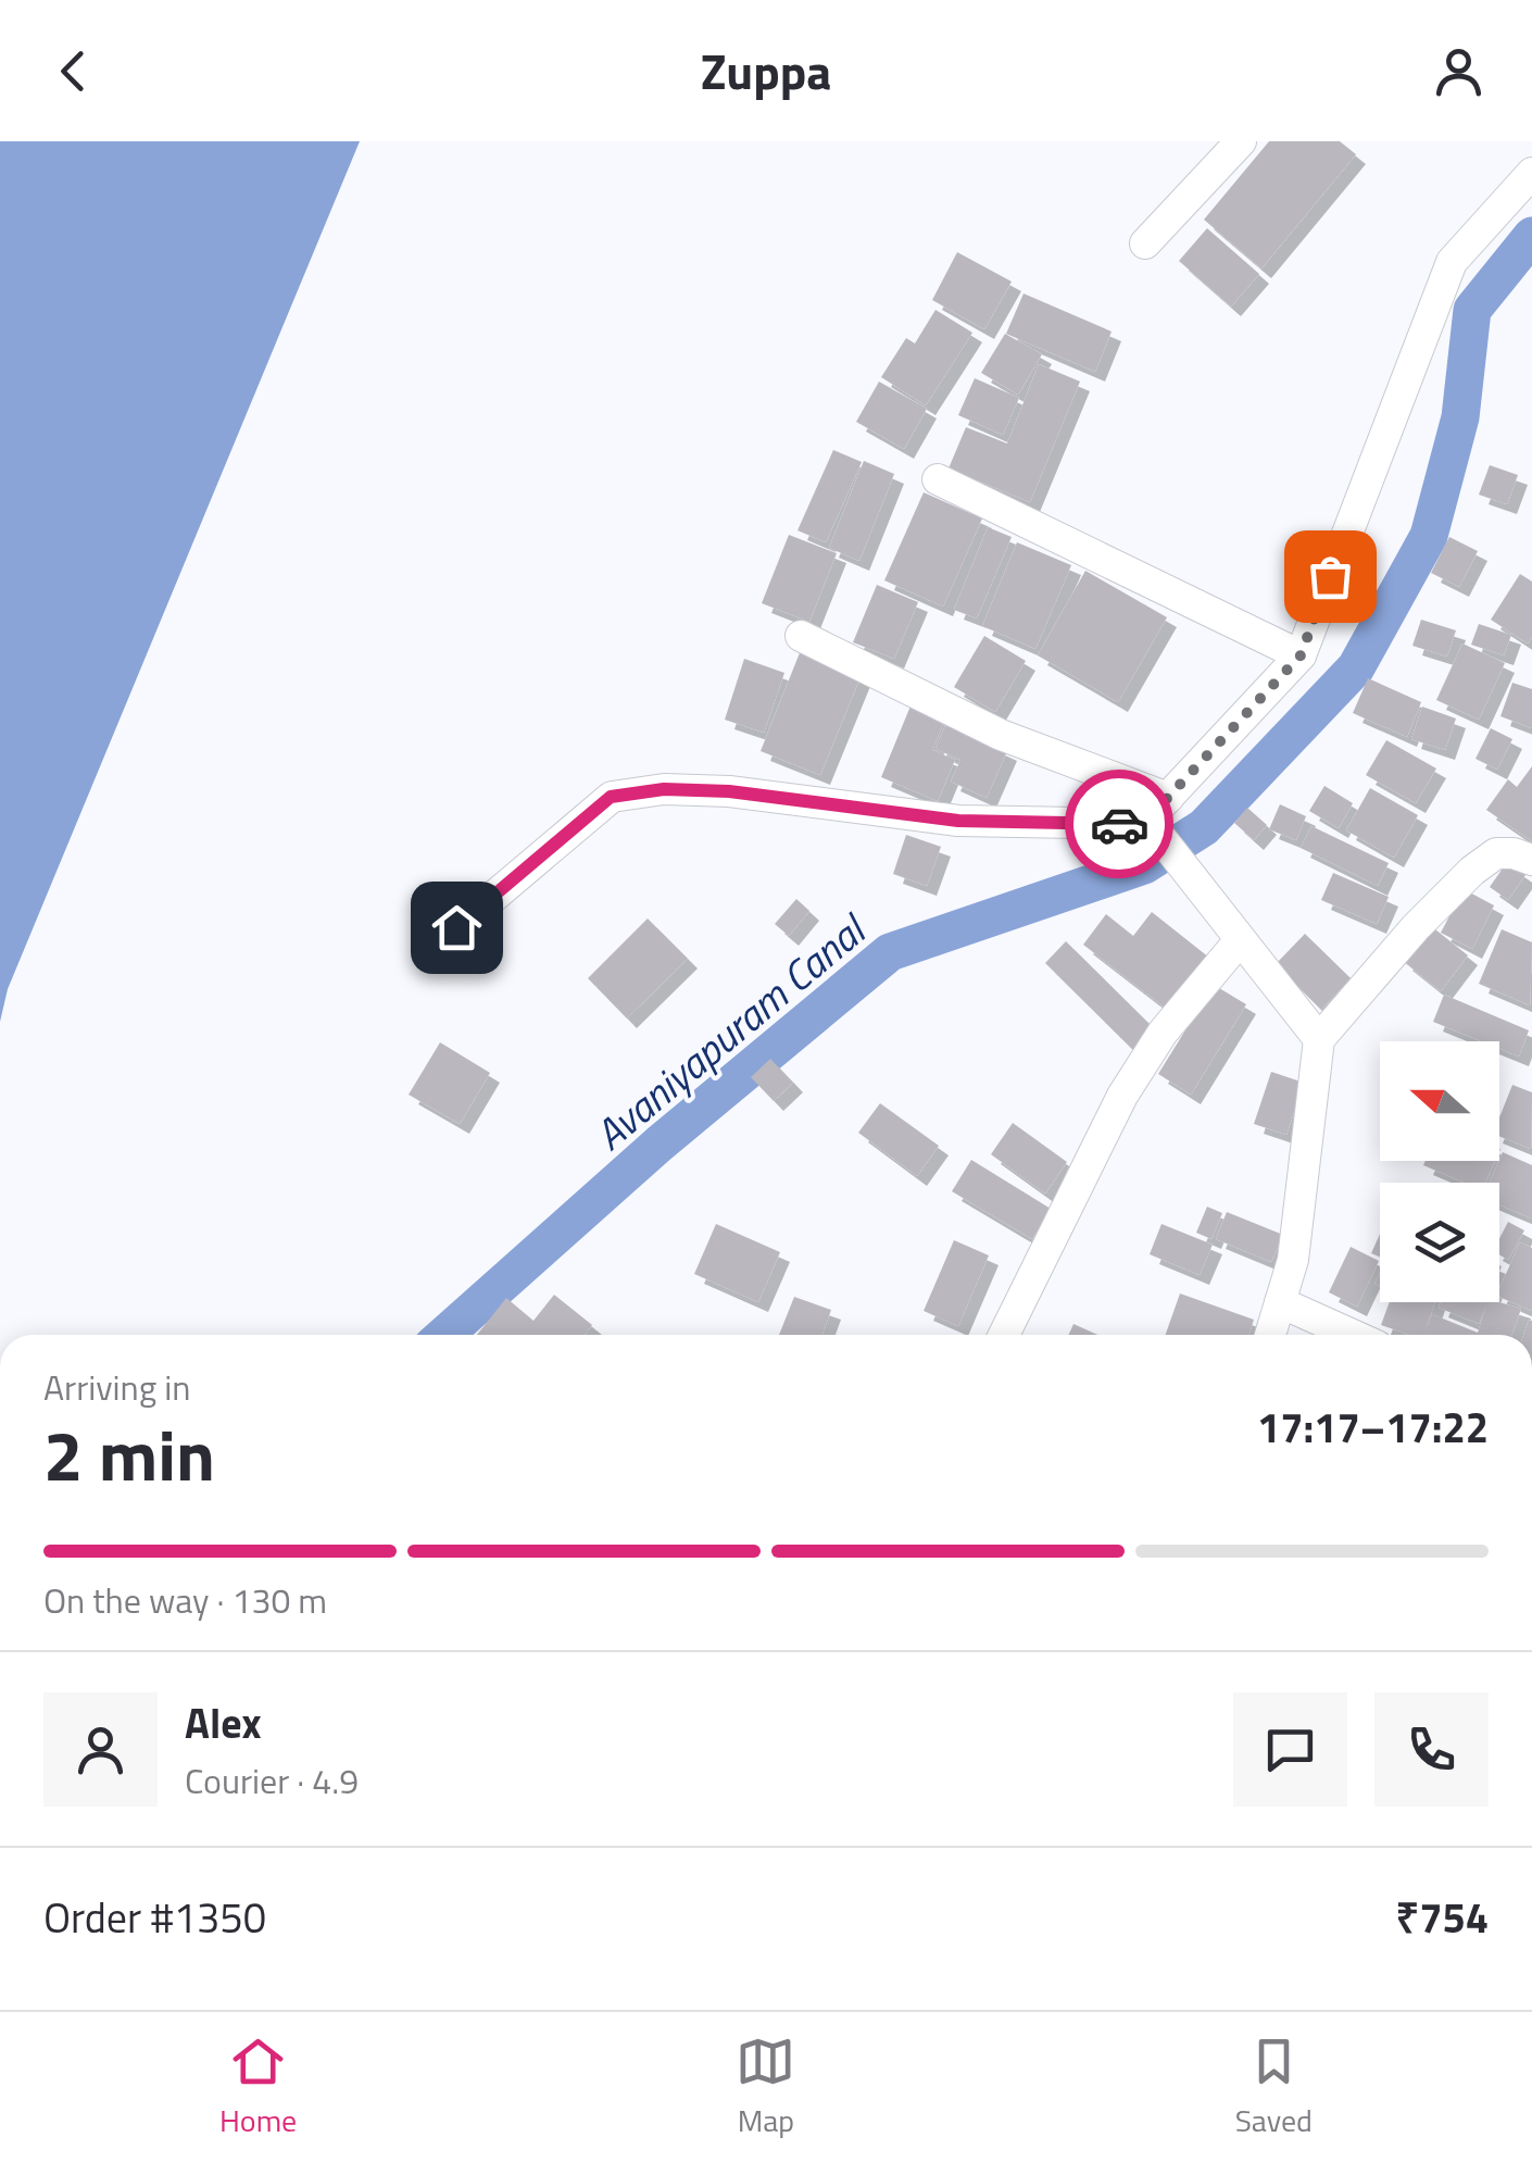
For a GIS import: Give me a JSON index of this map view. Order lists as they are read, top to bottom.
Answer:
{
  "water": ["Avaniyapuram Canal"],
  "north": "left",
  "page": {
    "header": "Zuppa",
    "heading": ["2 min", "Arriving in", "17:17–17:22"],
    "panel": [
      "Alex",
      "Courier · 4.9",
      "Order #1350",
      "₹754"
    ],
    "bar": "On the way · 130 m",
    "tabs": ["Home", "Map", "Saved"]
  }
}
